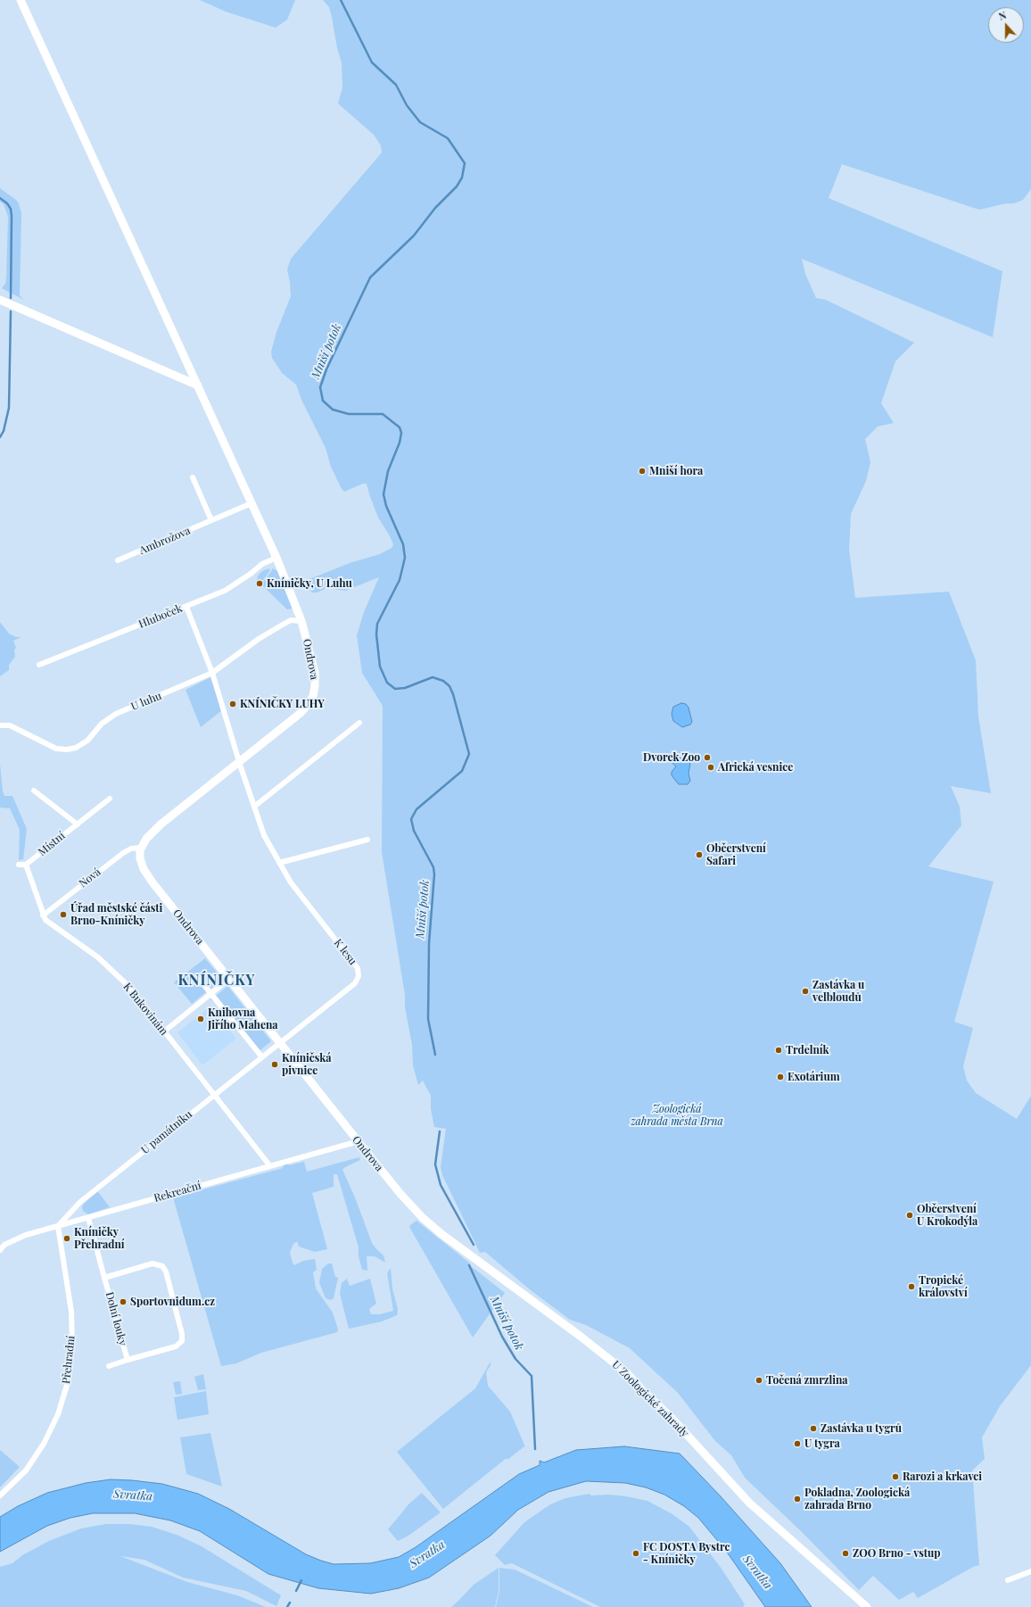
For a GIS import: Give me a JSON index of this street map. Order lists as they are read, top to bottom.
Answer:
{
  "streets": {
    "street": [
      "Ambrožova",
      "Hluboček",
      "Ondrova",
      "U luhu",
      "Místní",
      "Nová",
      "K lesu",
      "K Bukovinám",
      "U památníku",
      "Rekreační",
      "Dolní louky",
      "Přehradní",
      "U Zoologické zahrady"
    ]
  },
  "crossings": [
    ["Ambrožova", "Ondrova"],
    ["Hluboček", "Ondrova"],
    ["Hluboček", "K lesu"],
    ["Ondrova", "U luhu"],
    ["Ondrova", "Nová"],
    ["Ondrova", "K lesu"],
    ["Ondrova", "U památníku"],
    ["Ondrova", "Rekreační"],
    ["Ondrova", "U Zoologické zahrady"],
    ["U luhu", "K lesu"],
    ["Místní", "K Bukovinám"],
    ["Nová", "K Bukovinám"],
    ["K lesu", "U památníku"],
    ["K Bukovinám", "U památníku"],
    ["K Bukovinám", "Rekreační"],
    ["U památníku", "Rekreační"],
    ["U památníku", "Přehradní"],
    ["Rekreační", "Dolní louky"],
    ["Rekreační", "Přehradní"]
  ],
  "districts": ["KNÍNIČKY"],
  "water": ["Mniší potok", "Svratka"],
  "parks": ["Zoologická zahrada města Brna"],
  "places": [
    "Mniší hora",
    "Kníničky, U Luhu",
    "KNÍNIČKY LUHY",
    "Dvorek Zoo",
    "Africká vesnice",
    "Občerstvení Safari",
    "Úřad městské části Brno-Kníničky",
    "Zastávka u velbloudů",
    "Knihovna Jiřího Mahena",
    "Trdelník",
    "Kníničská pivnice",
    "Exotárium",
    "Občerstvení U Krokodýla",
    "Kníničky Přehradní",
    "Tropické království",
    "Sportovnidum.cz",
    "Točená zmrzlina",
    "Zastávka u tygrů",
    "U tygra",
    "Rarozi a krkavci",
    "Pokladna, Zoologická zahrada Brno",
    "FC DOSTA Bystrc - Kníničky",
    "ZOO Brno - vstup"
  ],
  "north": "top"
}
